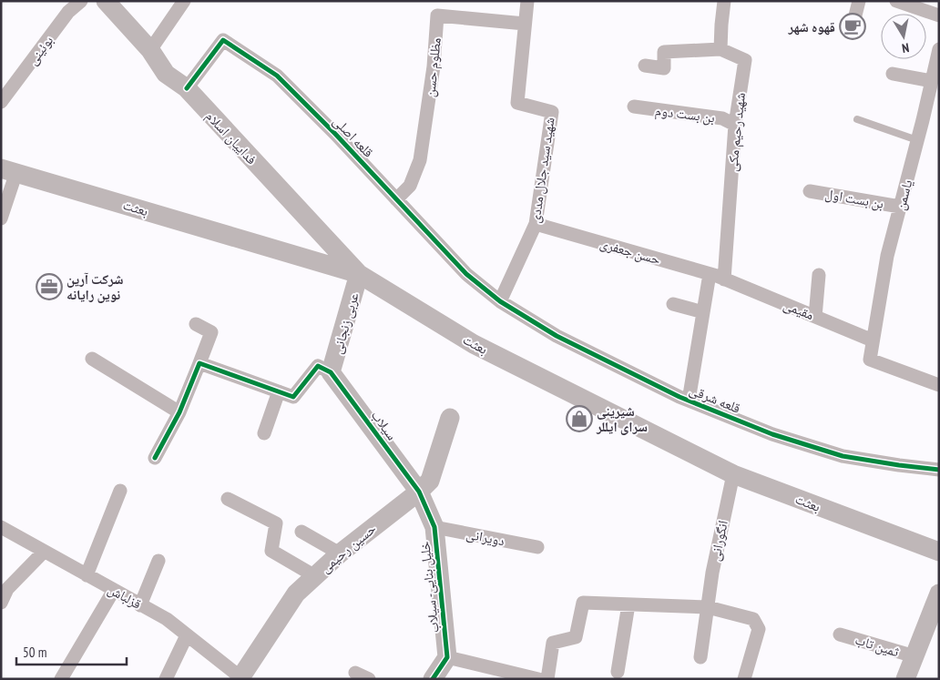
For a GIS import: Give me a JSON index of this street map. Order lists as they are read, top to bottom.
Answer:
{
  "streets": {
    "main road": [
      "فداییان اسلام",
      "بعثت",
      "عربی زنجانی",
      "سیلاب",
      "حسین رحیمی",
      "خلیل بنایی- سیلاب"
    ],
    "street": [
      "بوئینی",
      "مظلوم حسن",
      "بن بست دوم",
      "شهید رحیم مکی",
      "قلعه اصلی",
      "شهید سید جلال مددی",
      "یاسمن",
      "بن بست اول",
      "حسن جعفری",
      "مقیمی",
      "قلعه شرقی",
      "دویرانی",
      "انگورانی",
      "قزلباش",
      "ثمین تاب"
    ]
  },
  "crossings": [
    ["مظلوم حسن", "قلعه اصلی"],
    ["مظلوم حسن", "شهید سید جلال مددی"],
    ["بن بست دوم", "شهید رحیم مکی"],
    ["شهید رحیم مکی", "حسن جعفری"],
    ["شهید رحیم مکی", "مقیمی"],
    ["قلعه اصلی", "فداییان اسلام"],
    ["قلعه اصلی", "شهید سید جلال مددی"],
    ["قلعه اصلی", "قلعه شرقی"],
    ["فداییان اسلام", "بعثت"],
    ["فداییان اسلام", "عربی زنجانی"],
    ["شهید سید جلال مددی", "حسن جعفری"],
    ["شهید سید جلال مددی", "قلعه شرقی"],
    ["یاسمن", "بن بست اول"],
    ["یاسمن", "مقیمی"],
    ["بعثت", "عربی زنجانی"],
    ["بعثت", "انگورانی"],
    ["حسن جعفری", "مقیمی"],
    ["عربی زنجانی", "سیلاب"],
    ["سیلاب", "حسین رحیمی"],
    ["سیلاب", "خلیل بنایی- سیلاب"],
    ["دویرانی", "خلیل بنایی- سیلاب"],
    ["حسین رحیمی", "خلیل بنایی- سیلاب"],
    ["حسین رحیمی", "قزلباش"]
  ],
  "places": {
    "cafe": ["قهوه شهر"],
    "office": ["شرکت آرین نوین رایانه"],
    "shop": ["شیرینی سرای ایللر"]
  },
  "scale_bar": "50 m",
  "north": "bottom"
}
